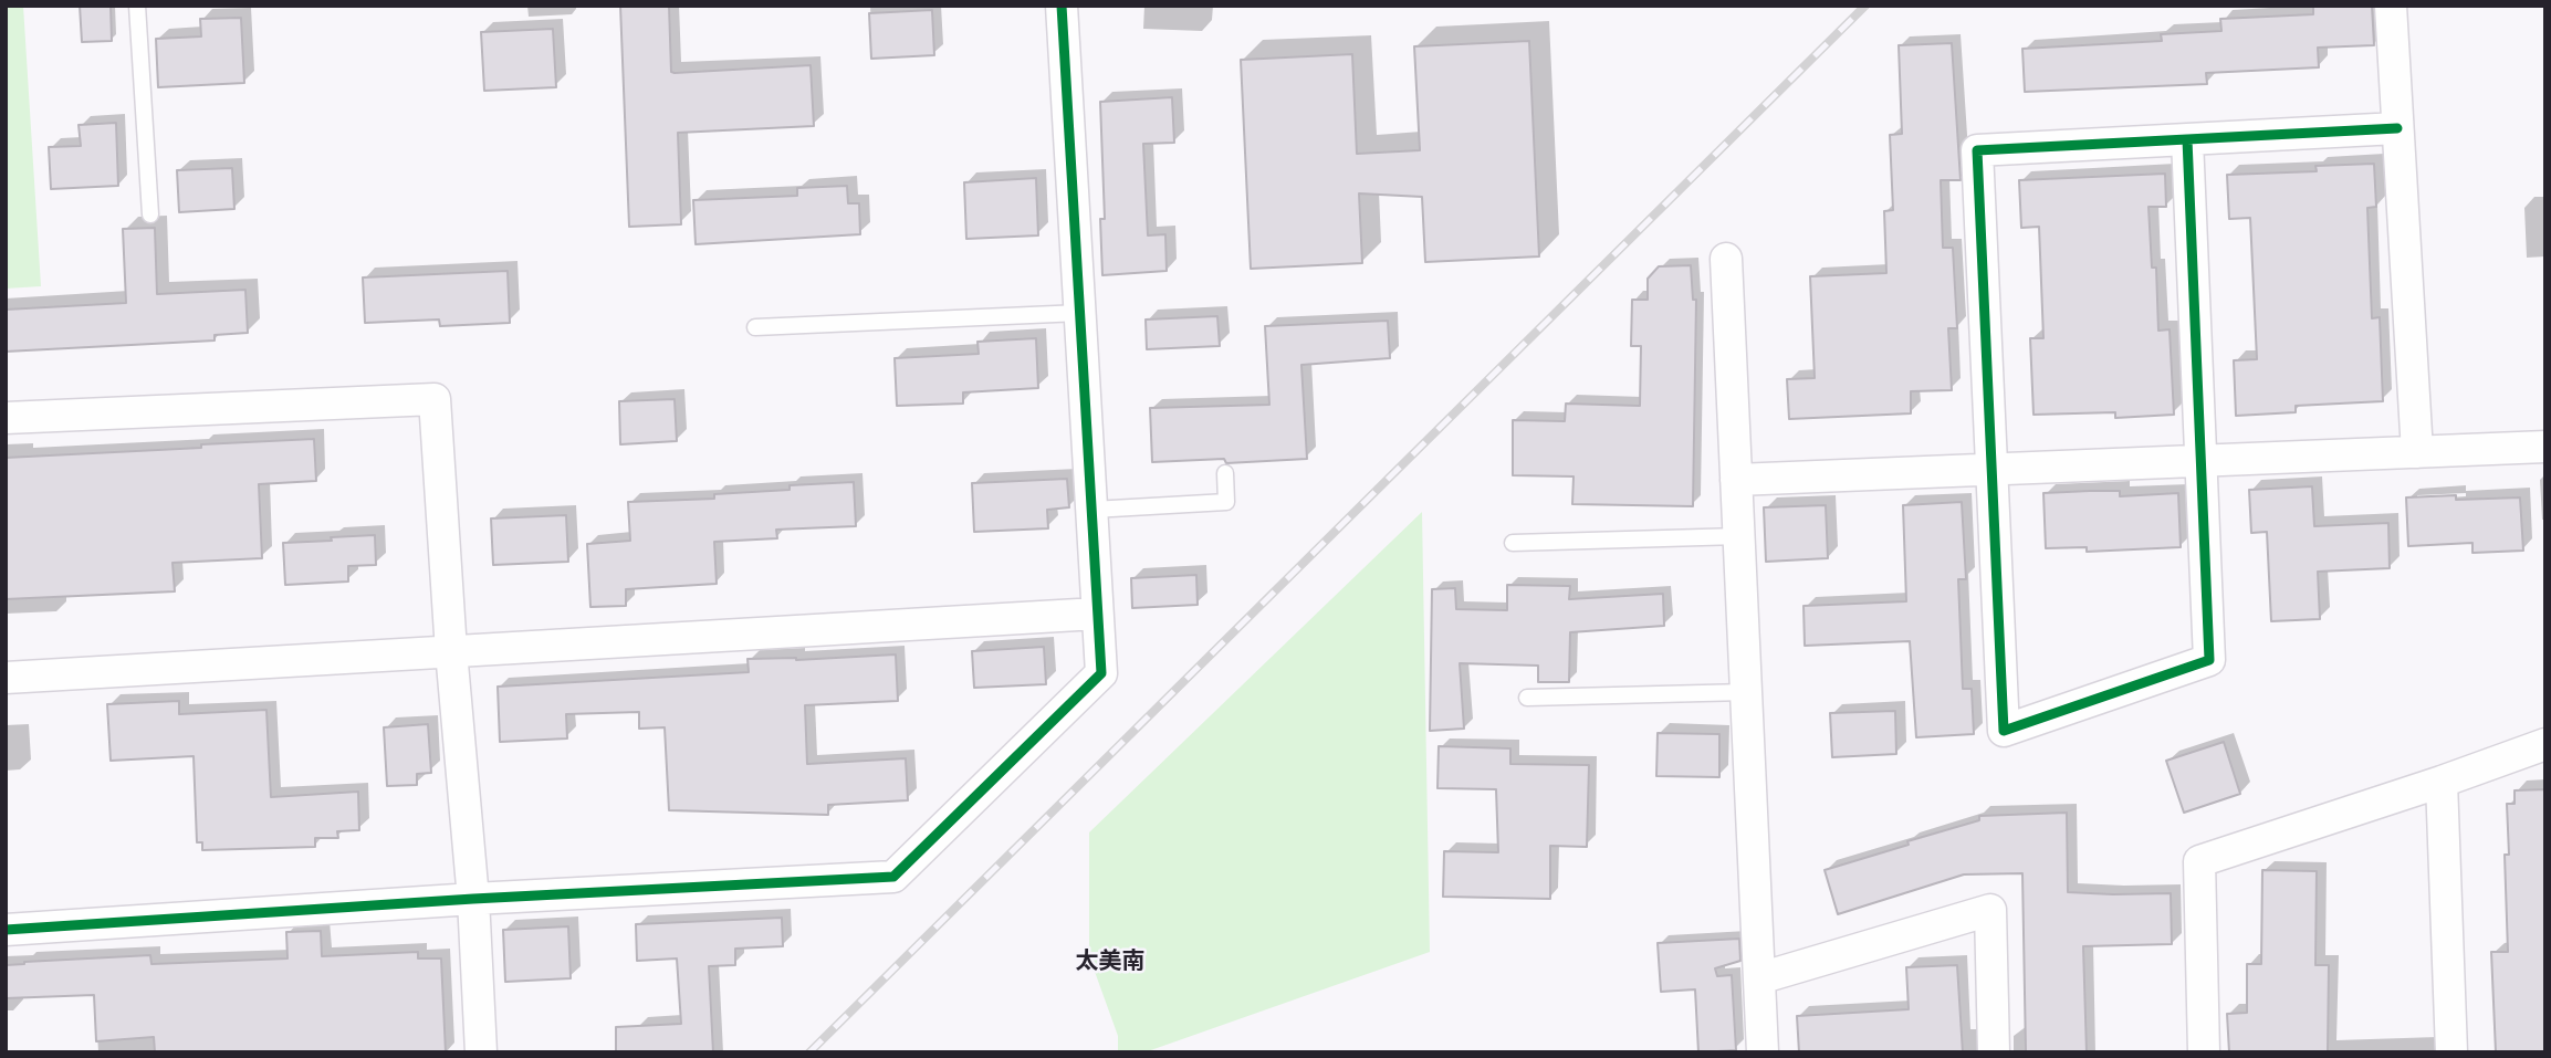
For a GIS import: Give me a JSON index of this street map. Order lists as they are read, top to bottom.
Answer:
{
  "districts": ["太美南"]
}
